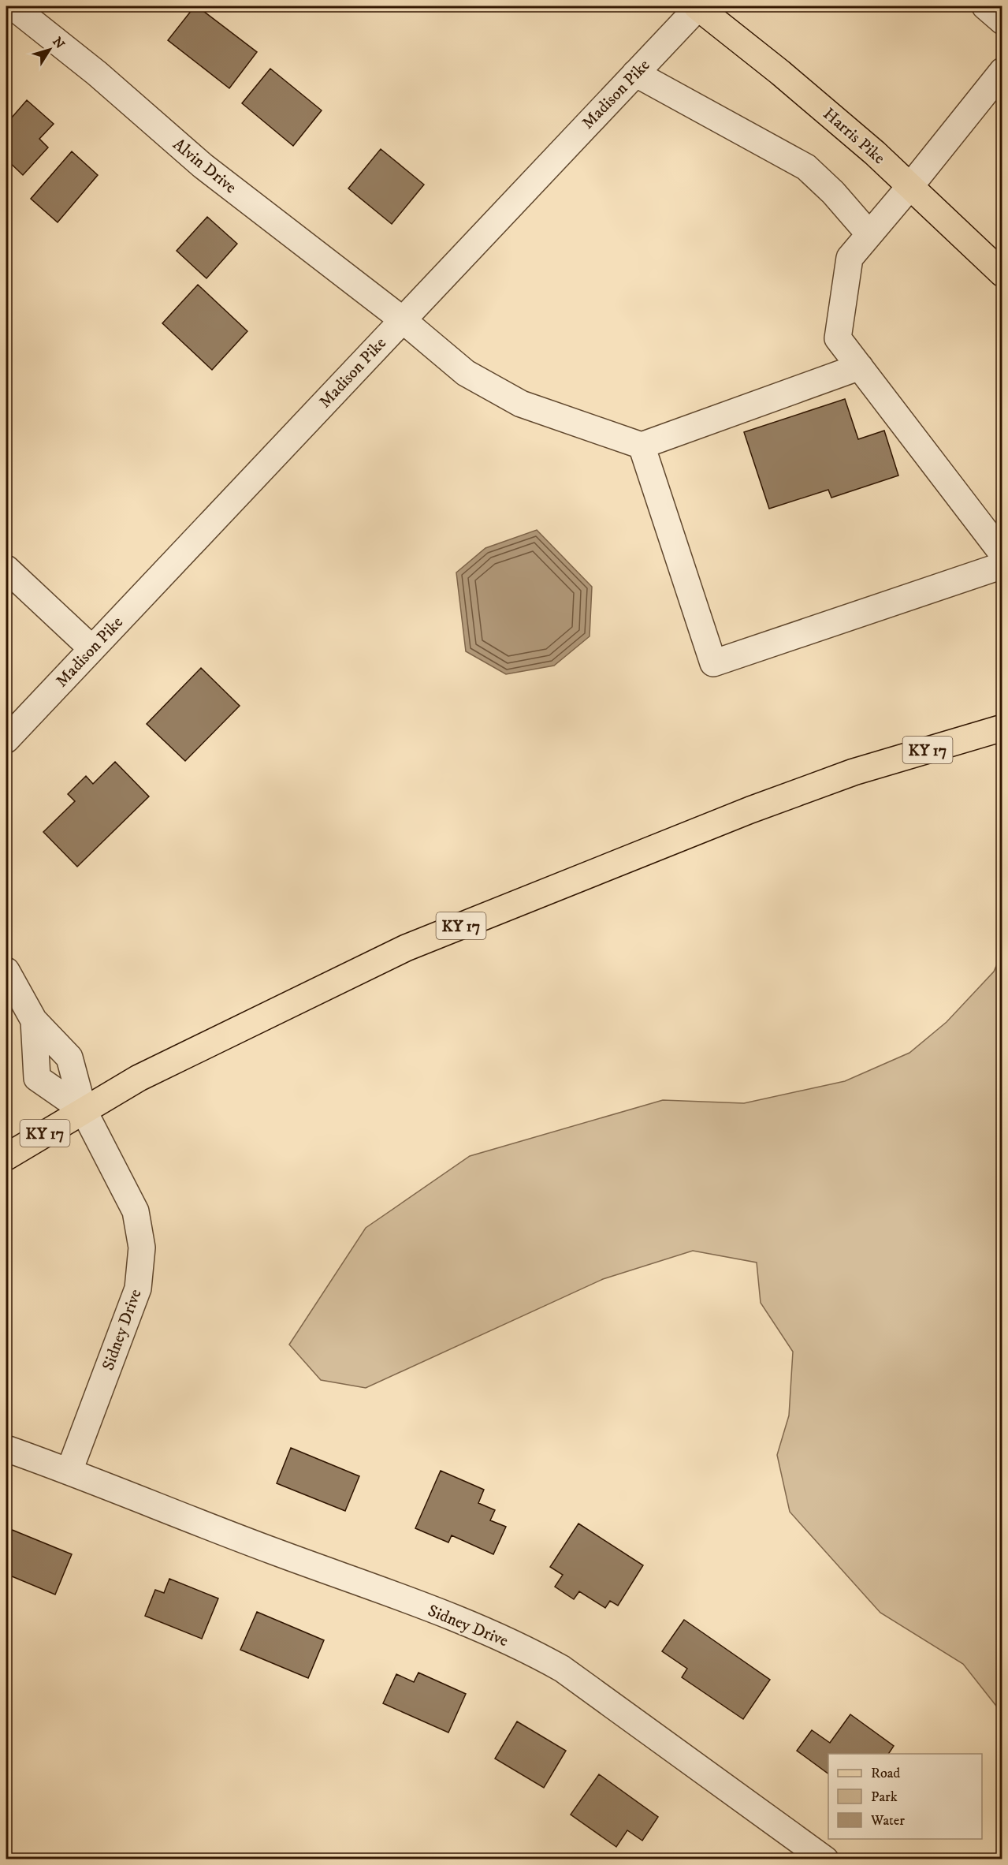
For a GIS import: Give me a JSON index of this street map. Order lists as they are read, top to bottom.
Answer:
{
  "streets": {
    "main road": ["Harris Pike", "KY 17"],
    "street": ["Madison Pike", "Alvin Drive", "Sidney Drive"]
  },
  "crossings": [
    ["Madison Pike", "Harris Pike"],
    ["Madison Pike", "Alvin Drive"],
    ["KY 17", "Sidney Drive"]
  ],
  "legend": ["Road", "Park", "Water"],
  "north": "top right"
}
